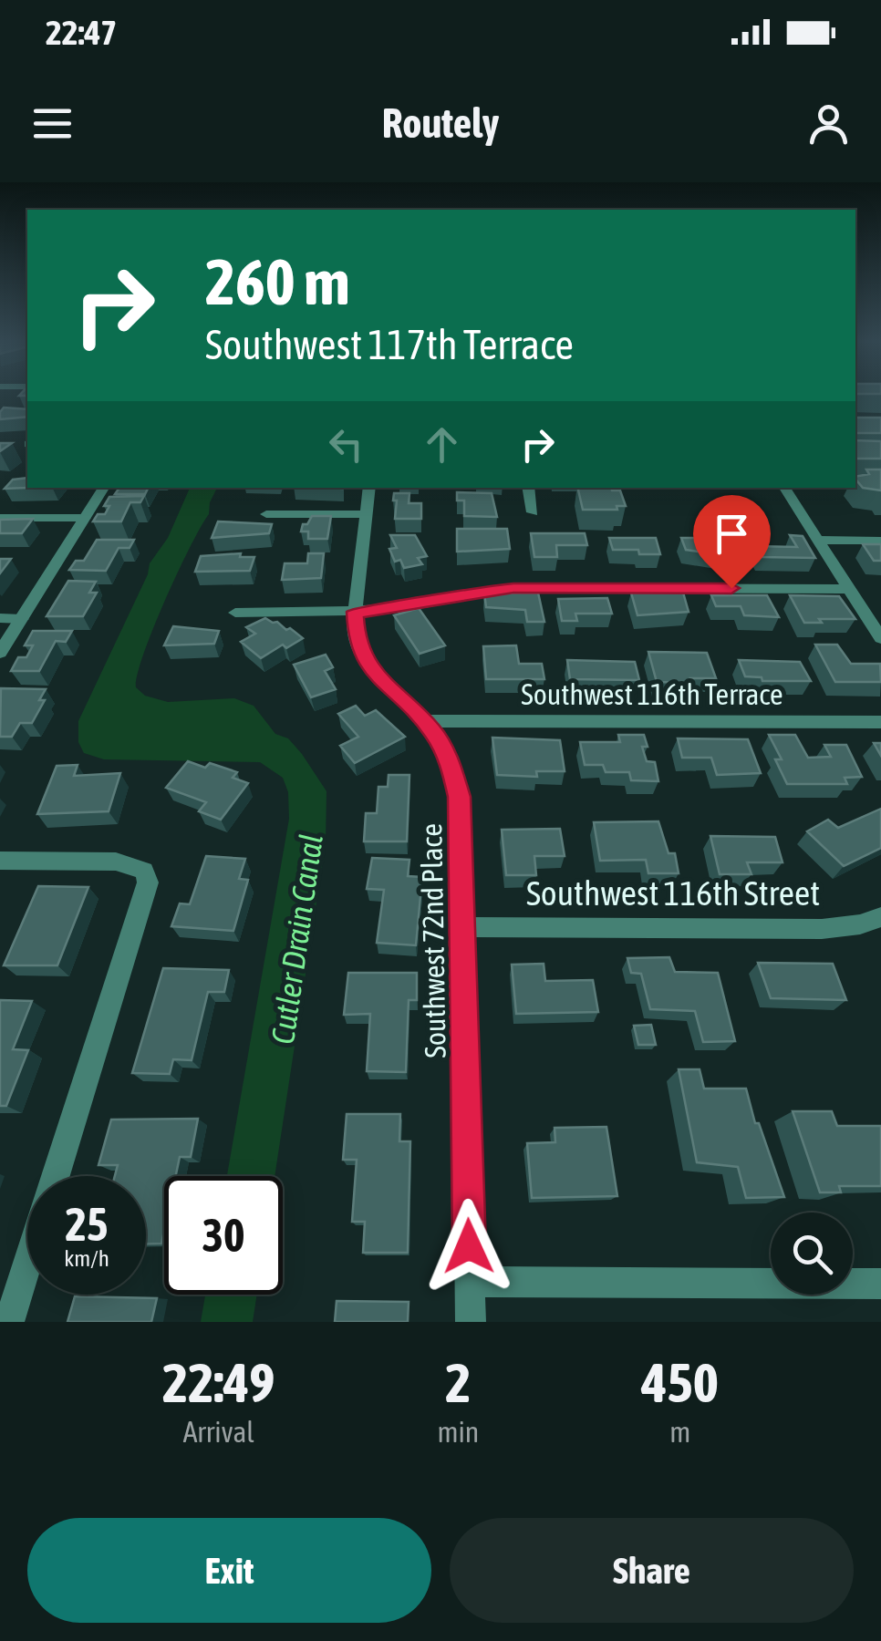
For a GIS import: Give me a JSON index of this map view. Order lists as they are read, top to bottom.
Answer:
{
  "streets": {
    "street": ["Southwest 116th Terrace", "Southwest 116th Street", "Southwest 72nd Place"]
  },
  "crossings": [
    ["Southwest 116th Terrace", "Southwest 72nd Place"],
    ["Southwest 116th Street", "Southwest 72nd Place"]
  ],
  "water": ["Cutler Drain Canal"],
  "page": {
    "status": "22:47",
    "header": "Routely",
    "turn": ["260 m", "Southwest 117th Terrace"],
    "speed": "25 km/h",
    "limit": "30",
    "eta": [
      "22:49",
      "Arrival",
      "2",
      "min",
      "450",
      "m"
    ],
    "buttons": ["Exit", "Share"]
  }
}
